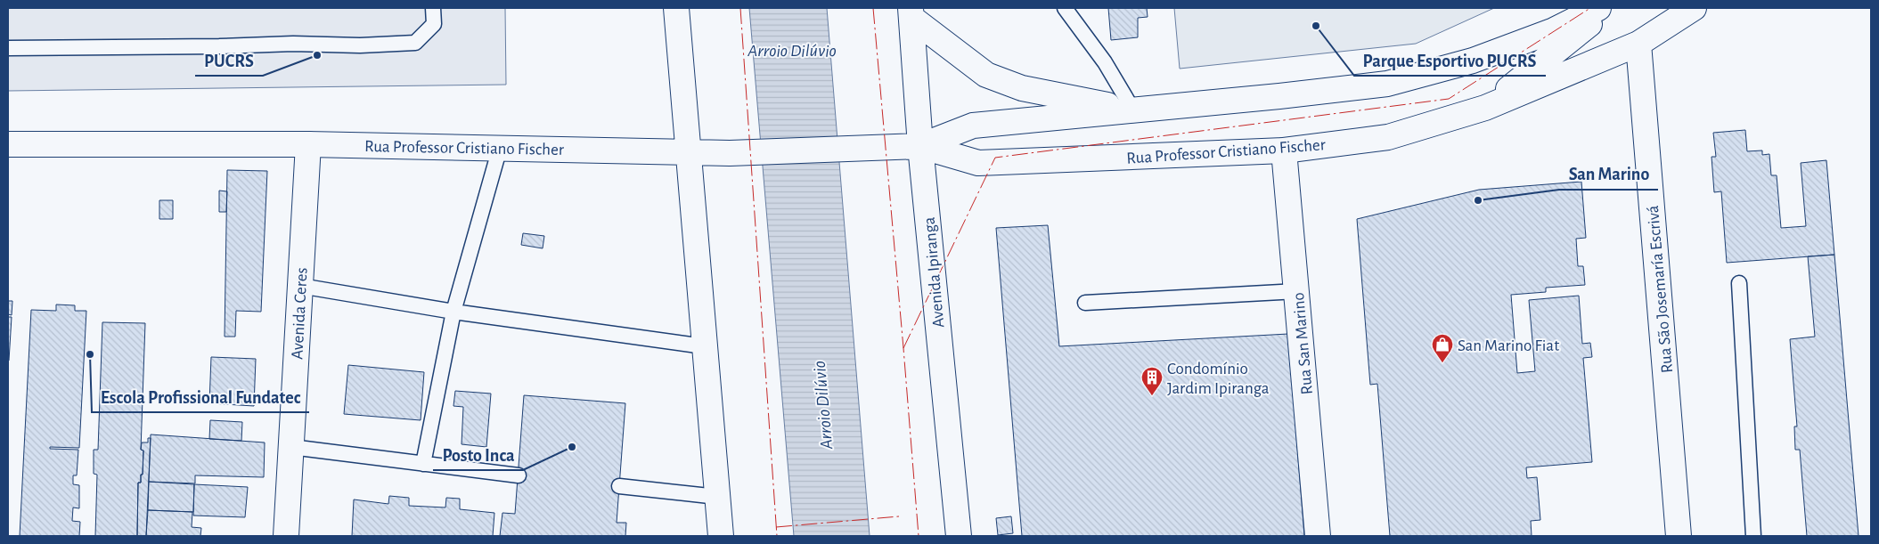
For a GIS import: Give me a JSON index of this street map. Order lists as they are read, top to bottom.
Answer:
{
  "streets": {
    "main road": [
      "Rua Professor Cristiano Fischer",
      "Avenida Ipiranga",
      "Rua São Josemaría Escrivá",
      "Avenida Ceres",
      "Rua San Marino"
    ]
  },
  "crossings": [
    ["Rua Professor Cristiano Fischer", "Avenida Ipiranga"],
    ["Rua Professor Cristiano Fischer", "Rua São Josemaría Escrivá"],
    ["Rua Professor Cristiano Fischer", "Avenida Ceres"],
    ["Rua Professor Cristiano Fischer", "Rua San Marino"]
  ],
  "water": ["Arroio Dilúvio"],
  "places": {
    "other": [
      "Parque Esportivo PUCRS",
      "PUCRS",
      "San Marino",
      "Escola Profissional Fundatec",
      "Posto Inca"
    ],
    "shop": ["San Marino Fiat"],
    "building": ["Condomínio Jardim Ipiranga"]
  }
}
